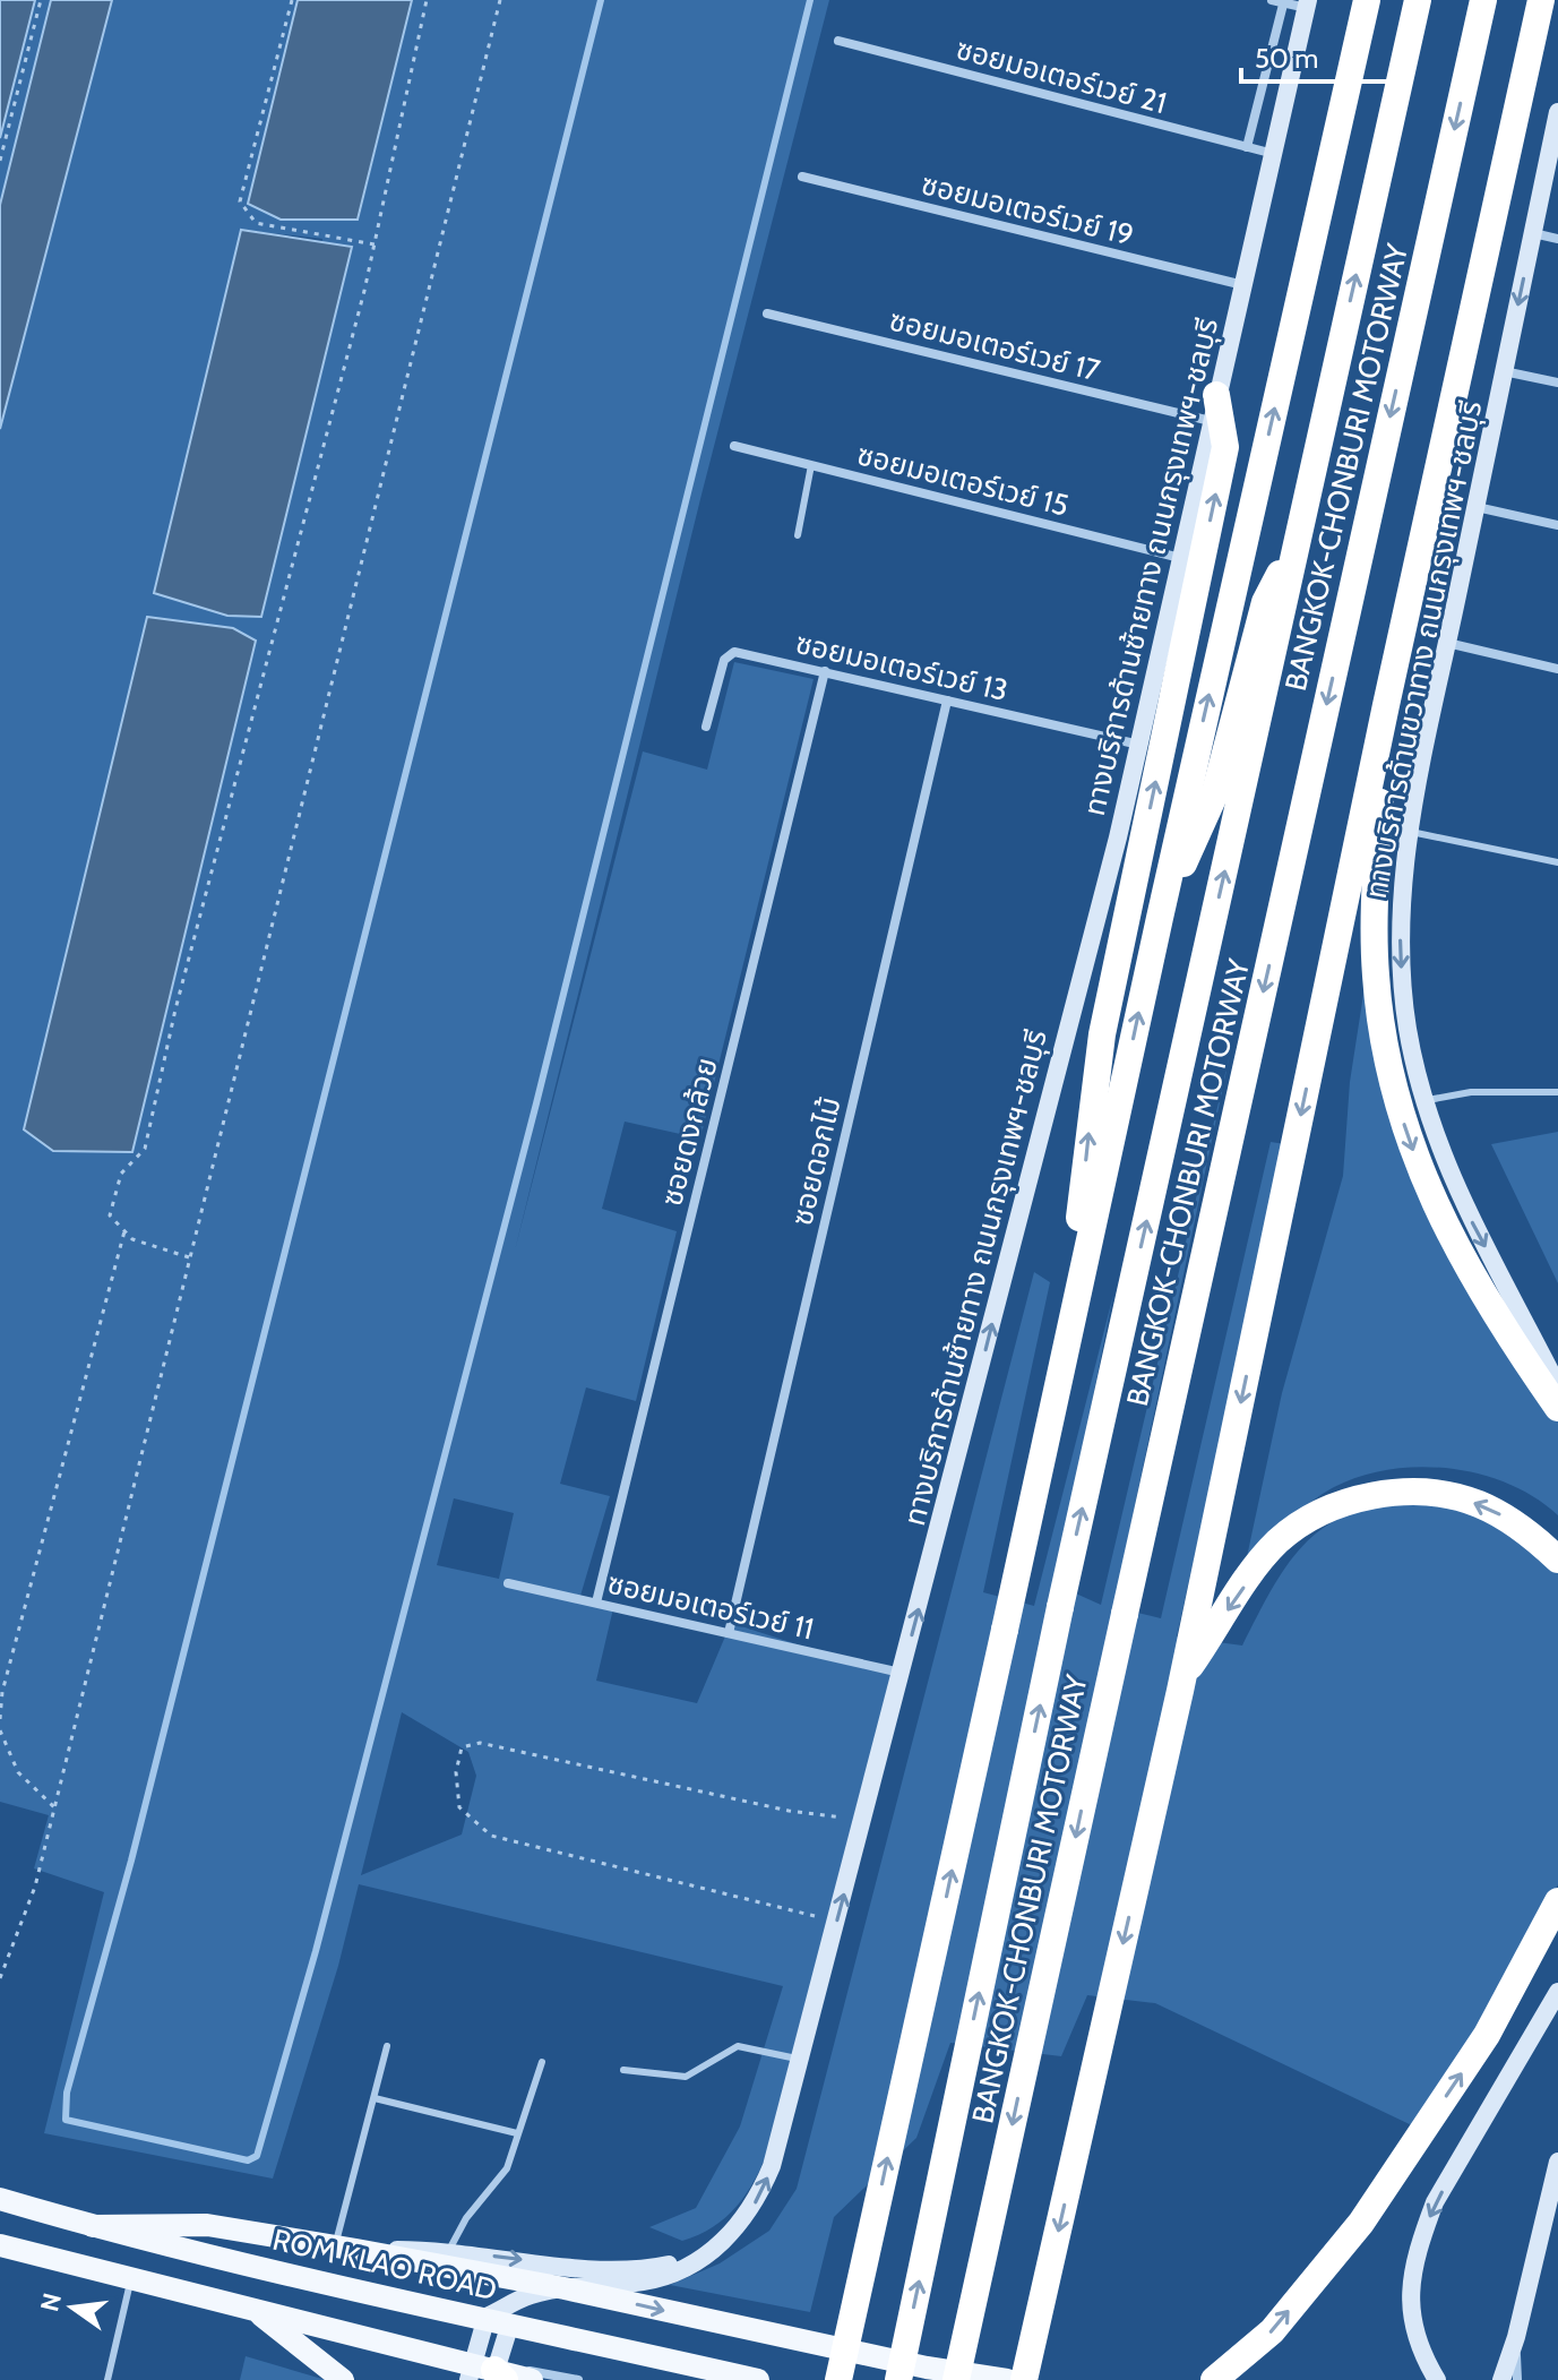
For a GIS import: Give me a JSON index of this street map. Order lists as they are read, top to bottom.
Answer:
{
  "streets": {
    "highway": ["BANGKOK-CHONBURI MOTORWAY"],
    "main road": ["ทางบริการด้านซ้ายทาง ถนนกรุงเทพฯ-ชลบุรี", "ทางบริการด้านขวาทาง ถนนกรุงเทพฯ-ชลบุรี", "ROM KLAO ROAD"],
    "street": [
      "ซอยมอเตอร์เวย์ 21",
      "ซอยมอเตอร์เวย์ 19",
      "ซอยมอเตอร์เวย์ 17",
      "ซอยมอเตอร์เวย์ 15",
      "ซอยมอเตอร์เวย์ 13",
      "ซอยดงกล้วย",
      "ซอยดอกไม้",
      "ซอยมอเตอร์เวย์ 11"
    ]
  },
  "crossings": [
    ["ซอยมอเตอร์เวย์ 21", "ทางบริการด้านซ้ายทาง ถนนกรุงเทพฯ-ชลบุรี"],
    ["ซอยมอเตอร์เวย์ 19", "ทางบริการด้านซ้ายทาง ถนนกรุงเทพฯ-ชลบุรี"],
    ["ซอยมอเตอร์เวย์ 17", "ทางบริการด้านซ้ายทาง ถนนกรุงเทพฯ-ชลบุรี"],
    ["ซอยมอเตอร์เวย์ 15", "ทางบริการด้านซ้ายทาง ถนนกรุงเทพฯ-ชลบุรี"],
    ["ทางบริการด้านซ้ายทาง ถนนกรุงเทพฯ-ชลบุรี", "ซอยมอเตอร์เวย์ 13"],
    ["ทางบริการด้านซ้ายทาง ถนนกรุงเทพฯ-ชลบุรี", "ซอยมอเตอร์เวย์ 11"],
    ["ทางบริการด้านซ้ายทาง ถนนกรุงเทพฯ-ชลบุรี", "ROM KLAO ROAD"],
    ["ซอยมอเตอร์เวย์ 13", "ซอยดงกล้วย"],
    ["ซอยมอเตอร์เวย์ 13", "ซอยดอกไม้"],
    ["ซอยดงกล้วย", "ซอยมอเตอร์เวย์ 11"],
    ["ซอยดอกไม้", "ซอยมอเตอร์เวย์ 11"]
  ],
  "one_way": ["ทางบริการด้านซ้ายทาง ถนนกรุงเทพฯ-ชลบุรี", "ทางบริการด้านขวาทาง ถนนกรุงเทพฯ-ชลบุรี"],
  "scale_bar": "50 m",
  "north": "left"
}
